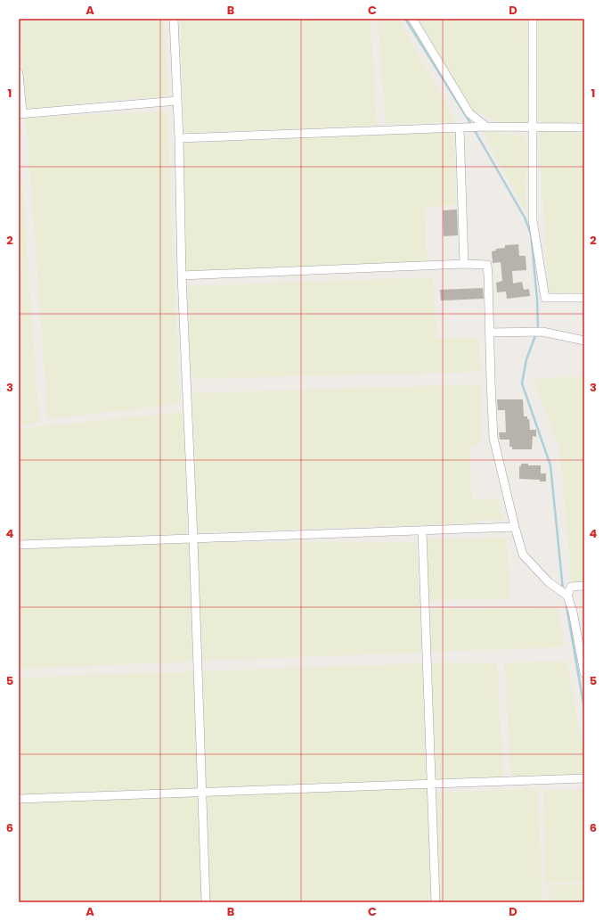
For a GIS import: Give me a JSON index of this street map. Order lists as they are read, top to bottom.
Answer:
{
  "grid": {
    "columns": [
      "A",
      "B",
      "C",
      "D"
    ],
    "rows": [
      "1",
      "2",
      "3",
      "4",
      "5",
      "6"
    ]
  }
}
